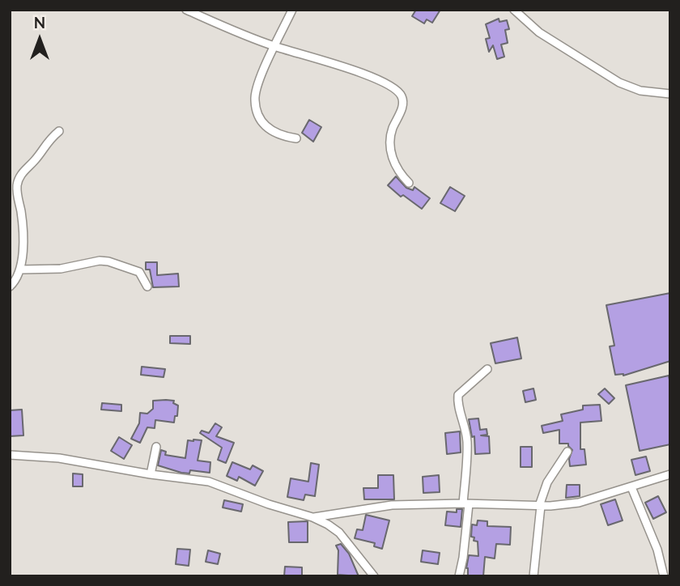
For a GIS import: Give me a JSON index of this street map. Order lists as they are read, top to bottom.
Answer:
{
  "north": "top"
}
